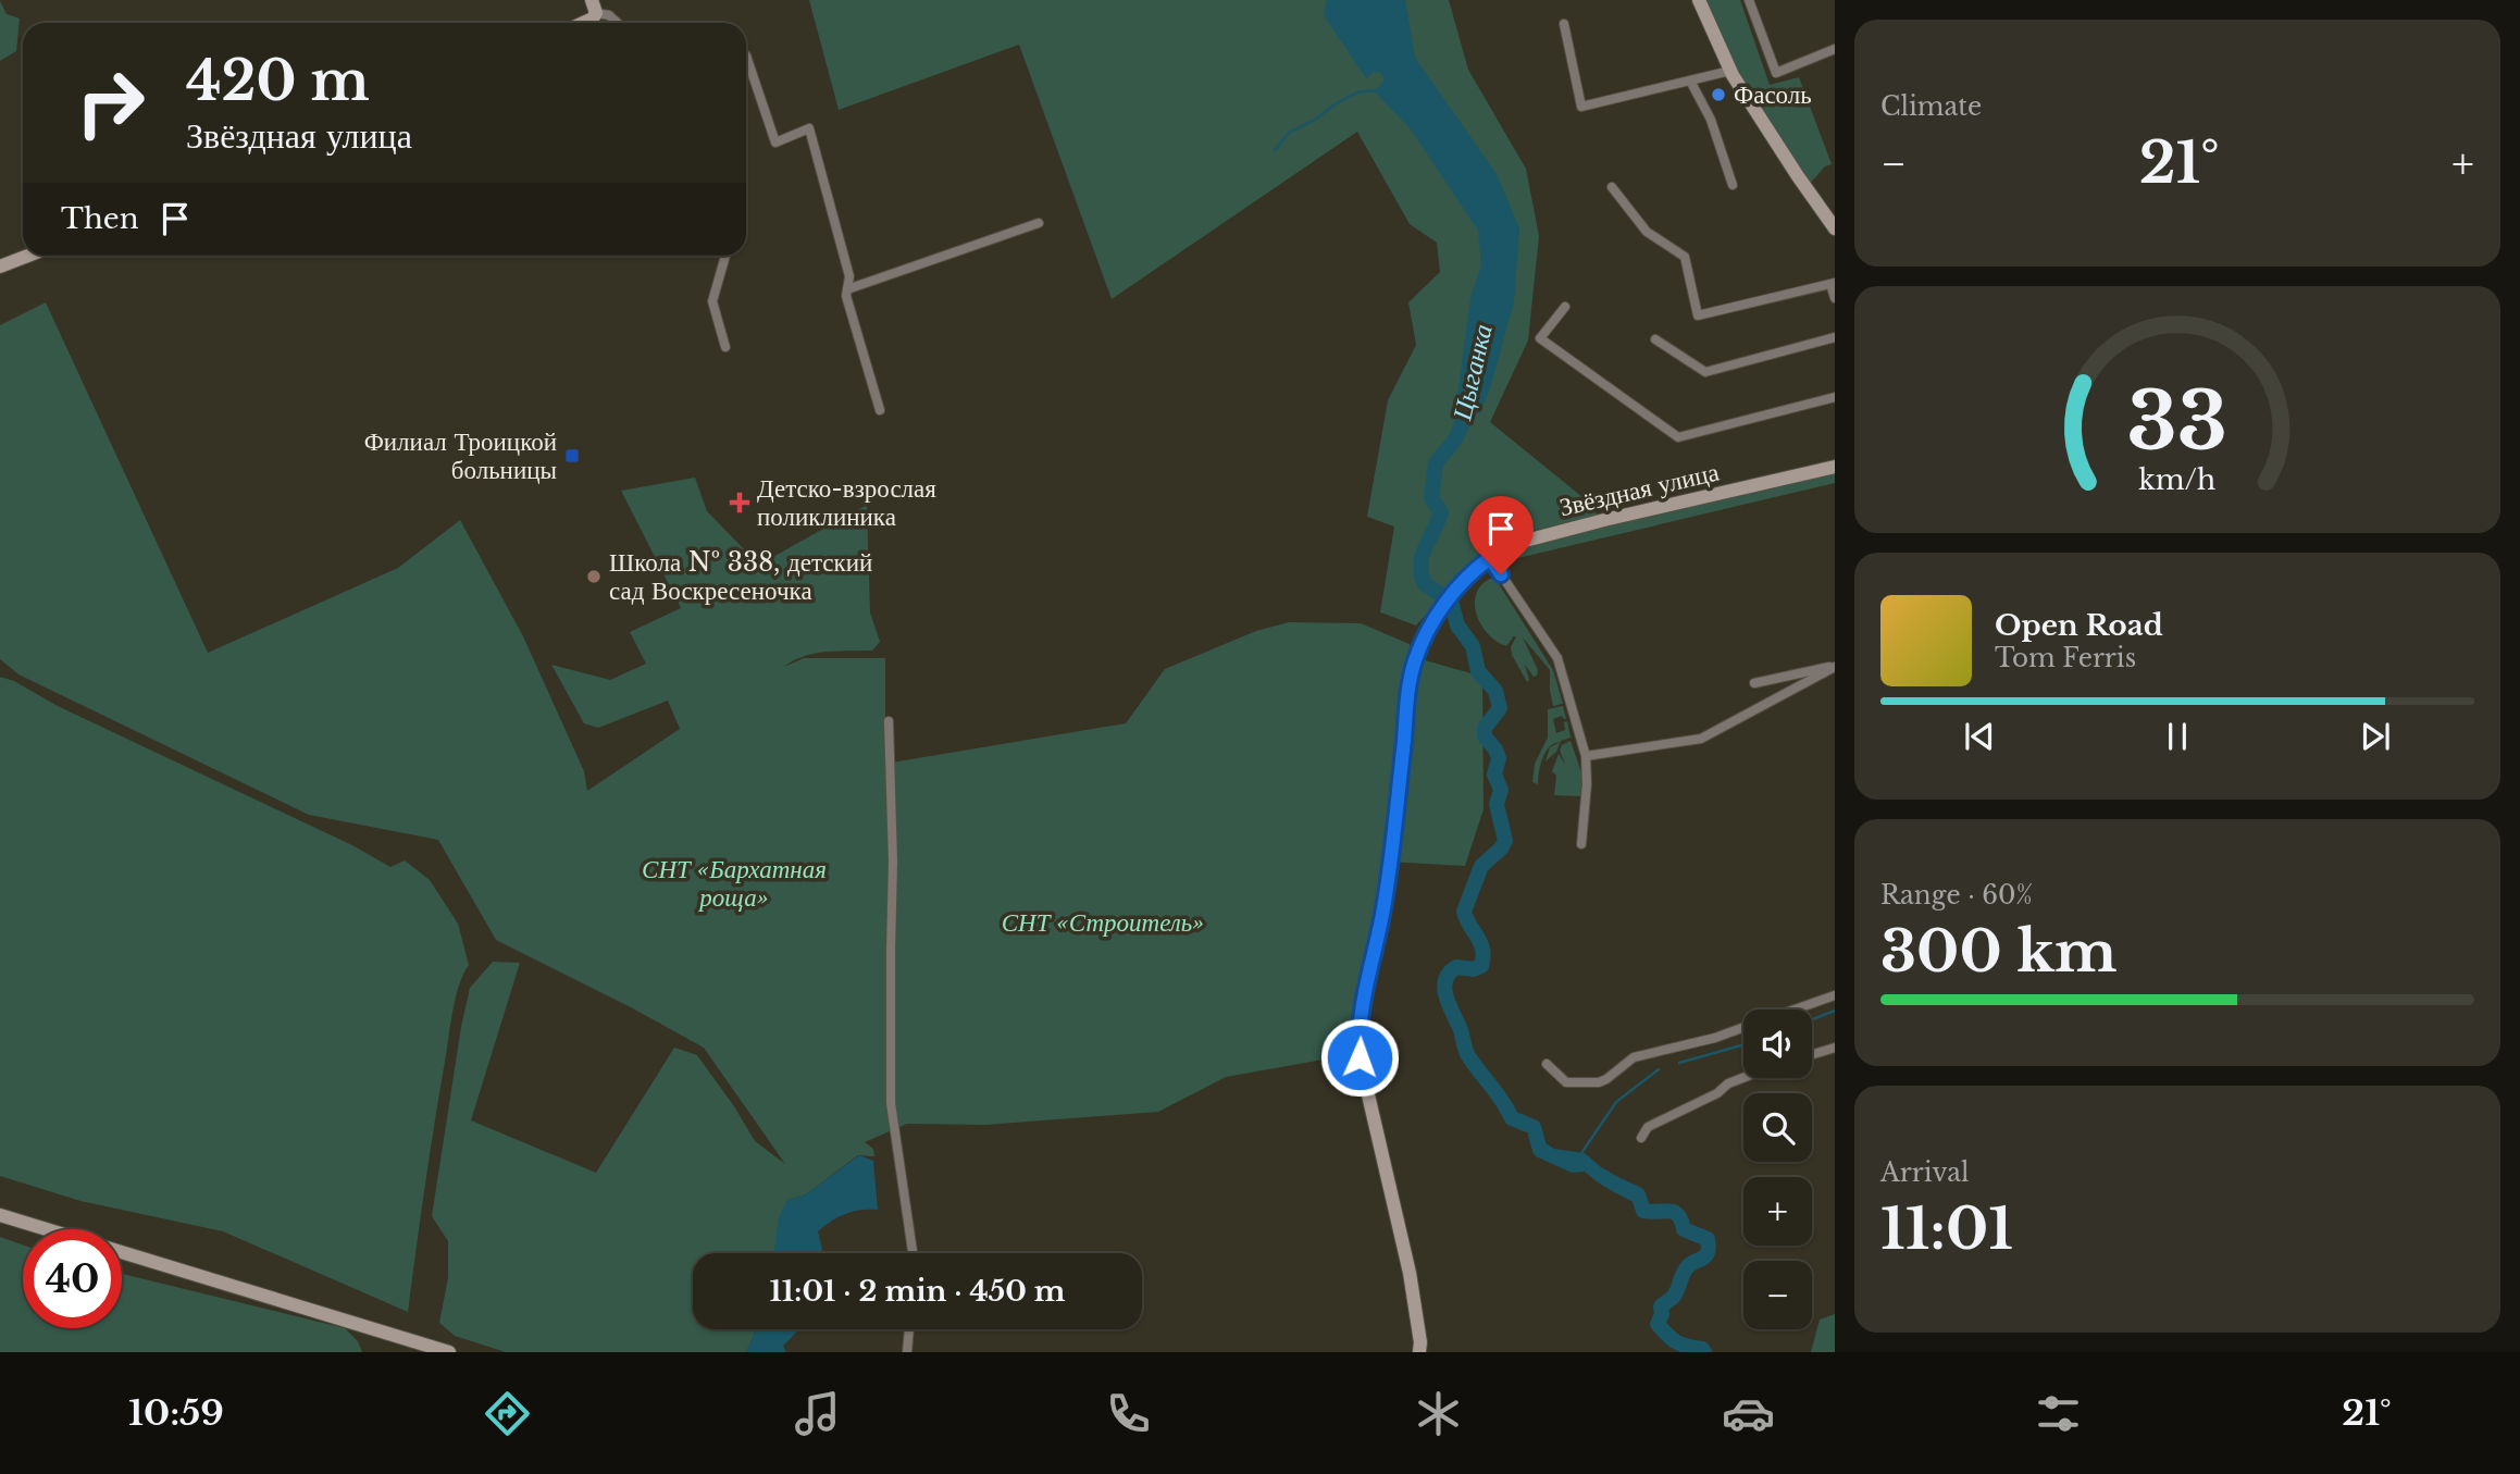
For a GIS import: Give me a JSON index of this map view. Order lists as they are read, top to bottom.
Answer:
{
  "streets": {
    "street": ["Звёздная улица"]
  },
  "water": ["Цыганка"],
  "parks": ["СНТ «Бархатная роща»", "СНТ «Строитель»"],
  "places": {
    "other": ["Фасоль", "Школа № 338, детский сад Воскресеночка"],
    "transit": ["Филиал Троицкой больницы"],
    "health": ["Детско-взрослая поликлиника"]
  },
  "page": {
    "tile": [
      "Climate",
      ["Range · 60%", "300 km"],
      ["Arrival", "11:01"]
    ],
    "turn": ["420 m", "Звёздная улица"],
    "heat": ["−", "21°", "+"],
    "then": "Then",
    "song": ["Open Road", "Tom Ferris"],
    "map_buttons": ["+", "−"],
    "limit": "40",
    "trip": "11:01 · 2 min · 450 m",
    "tabs": ["10:59", "21°"],
    "gauge": ["33", "km/h"]
  }
}
